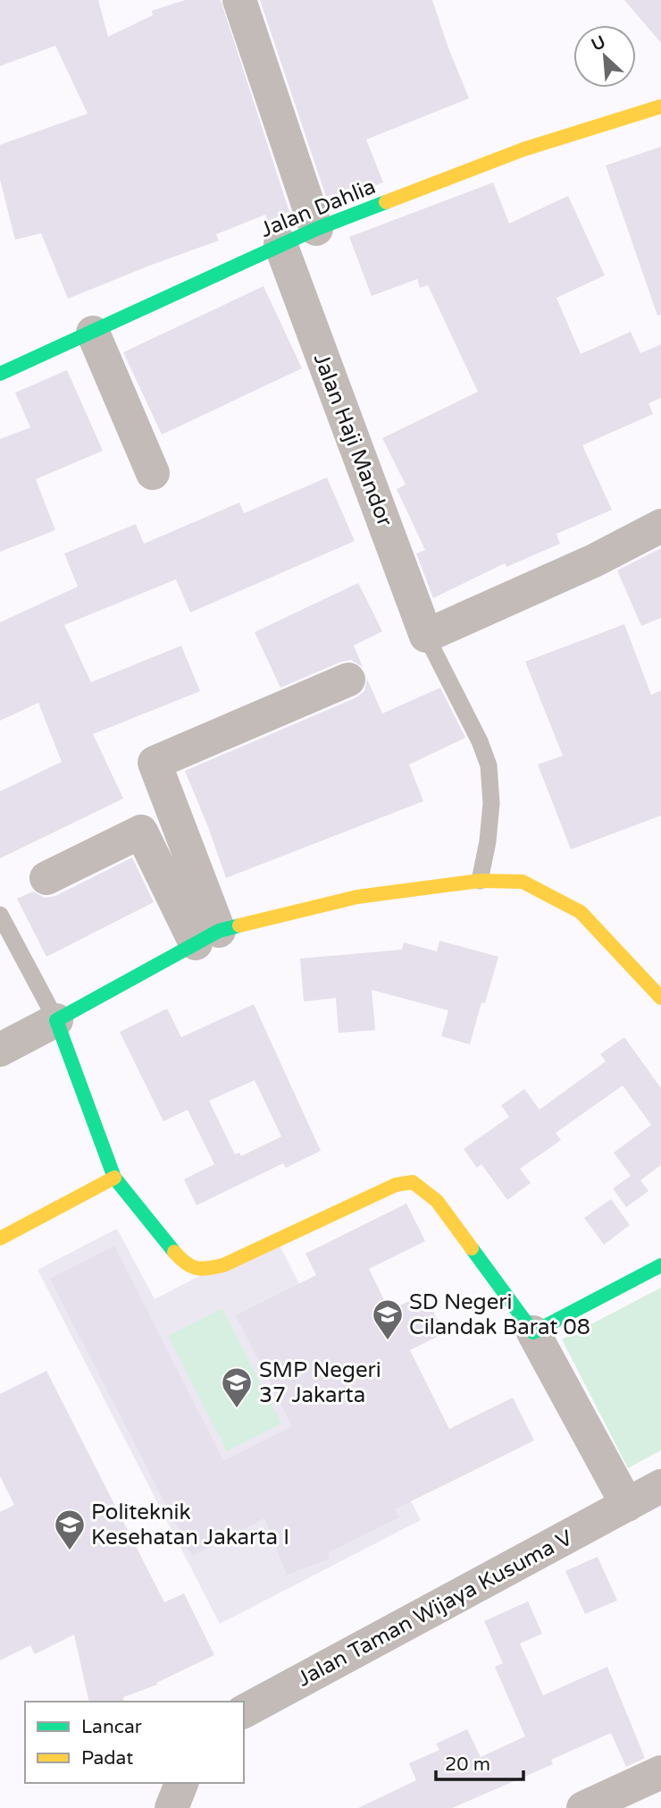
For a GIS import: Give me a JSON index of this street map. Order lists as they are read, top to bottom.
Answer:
{
  "streets": {
    "street": ["Jalan Dahlia", "Jalan Haji Mandor", "Jalan Taman Wijaya Kusuma V"]
  },
  "crossings": [
    ["Jalan Dahlia", "Jalan Haji Mandor"]
  ],
  "places": {
    "school or university": ["SD Negeri Cilandak Barat 08", "SMP Negeri 37 Jakarta", "Politeknik Kesehatan Jakarta I"]
  },
  "legend": ["Lancar", "Padat"],
  "scale_bar": "20 m",
  "north": "top left"
}
